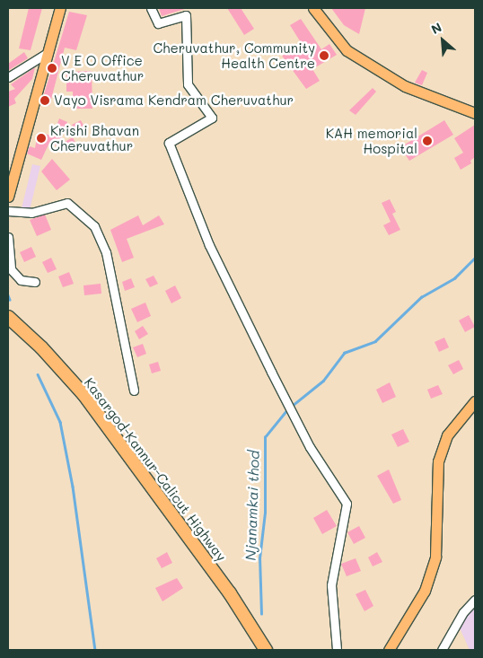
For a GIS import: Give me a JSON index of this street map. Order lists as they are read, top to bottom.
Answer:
{
  "streets": {
    "highway": ["Kasargod-Kannur-Calicut Highway"]
  },
  "water": ["Njanamkai thod"],
  "places": [
    "Cheruvathur, Community Health Centre",
    "V E O Office Cheruvathur",
    "Vayo Visrama Kendram Cheruvathur",
    "Krishi Bhavan Cheruvathur",
    "KAH memorial Hospital"
  ],
  "north": "top left"
}
